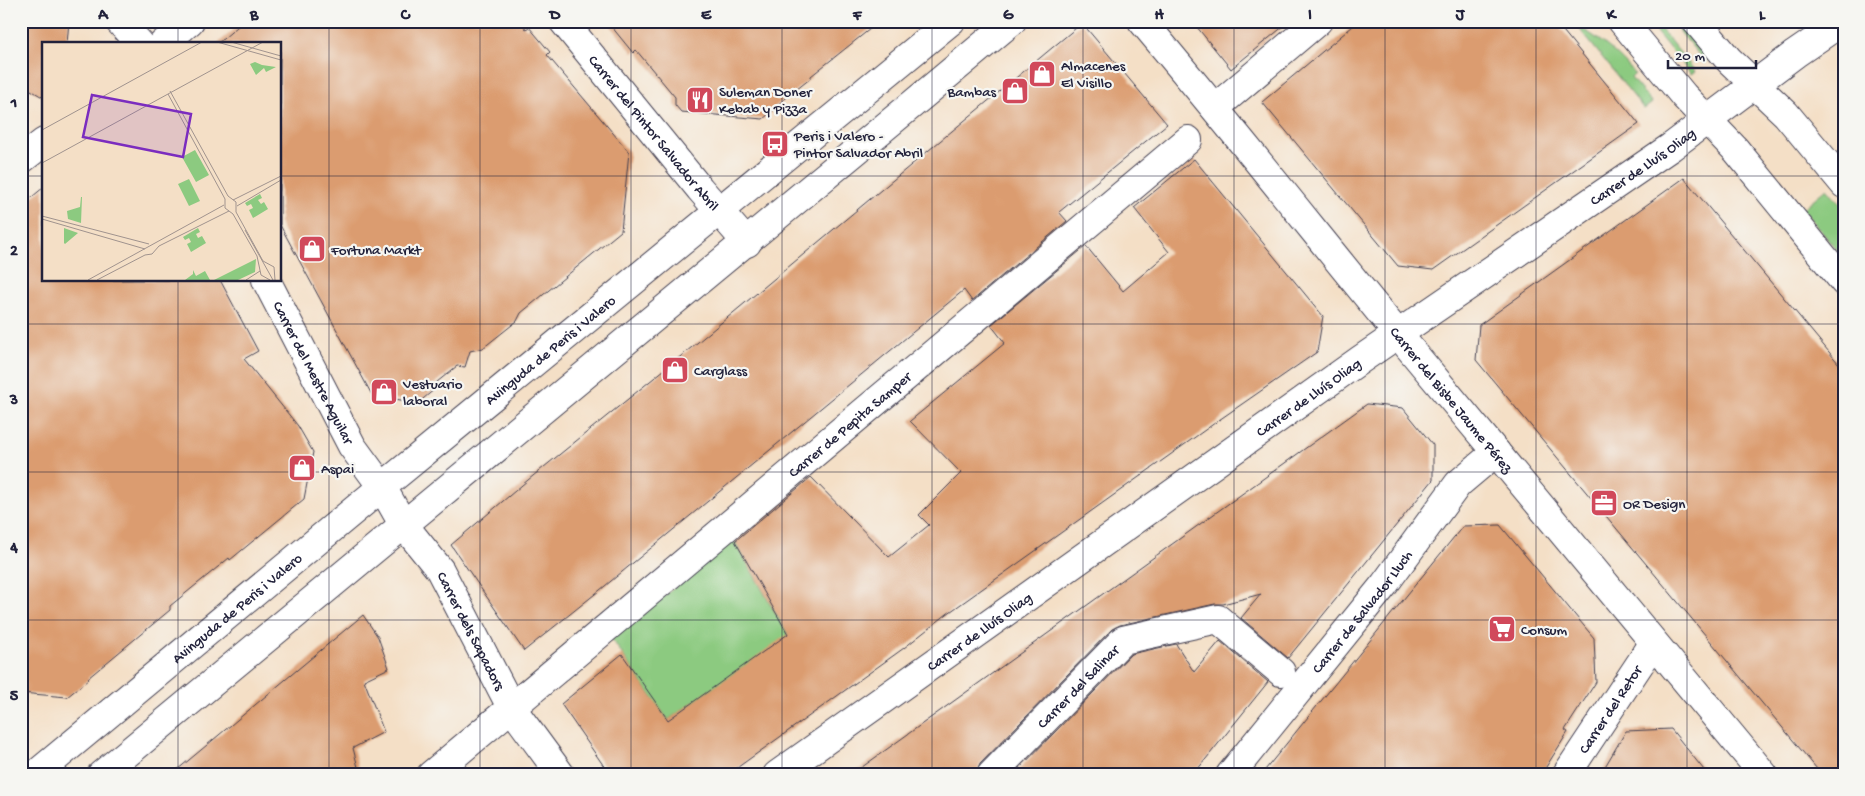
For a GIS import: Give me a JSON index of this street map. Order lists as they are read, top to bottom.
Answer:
{
  "streets": {
    "street": [
      "Carrer del Pintor Salvador Abril",
      "Carrer de Lluís Oliag",
      "Avinguda de Peris i Valero",
      "Carrer del Mestre Aguilar",
      "Carrer del Bisbe Jaume Pérez",
      "Carrer de Pepita Samper",
      "Carrer de Salvador Lluch",
      "Carrer dels Sapadors",
      "Carrer del Salinar",
      "Carrer del Retor"
    ]
  },
  "crossings": [
    ["Carrer del Pintor Salvador Abril", "Avinguda de Peris i Valero"],
    ["Carrer de Lluís Oliag", "Carrer del Bisbe Jaume Pérez"],
    ["Avinguda de Peris i Valero", "Carrer del Mestre Aguilar"],
    ["Avinguda de Peris i Valero", "Carrer dels Sapadors"],
    ["Carrer del Mestre Aguilar", "Carrer dels Sapadors"],
    ["Carrer del Bisbe Jaume Pérez", "Carrer de Salvador Lluch"],
    ["Carrer del Bisbe Jaume Pérez", "Carrer del Retor"],
    ["Carrer de Pepita Samper", "Carrer dels Sapadors"]
  ],
  "places": {
    "shop": [
      "Almacenes El Visillo",
      "Bambas",
      "Fortuna Markt",
      "Carglass",
      "Vestuario laboral",
      "Aspai"
    ],
    "restaurant": ["Suleman Doner Kebab y Pizza"],
    "bus stop": ["Peris i Valero - Pintor Salvador Abril"],
    "office": ["OR Design"],
    "supermarket": ["Consum"]
  },
  "scale_bar": "20 m",
  "grid": {
    "columns": [
      "A",
      "B",
      "C",
      "D",
      "E",
      "F",
      "G",
      "H",
      "I",
      "J",
      "K",
      "L"
    ],
    "rows": [
      "1",
      "2",
      "3",
      "4",
      "5"
    ]
  }
}
